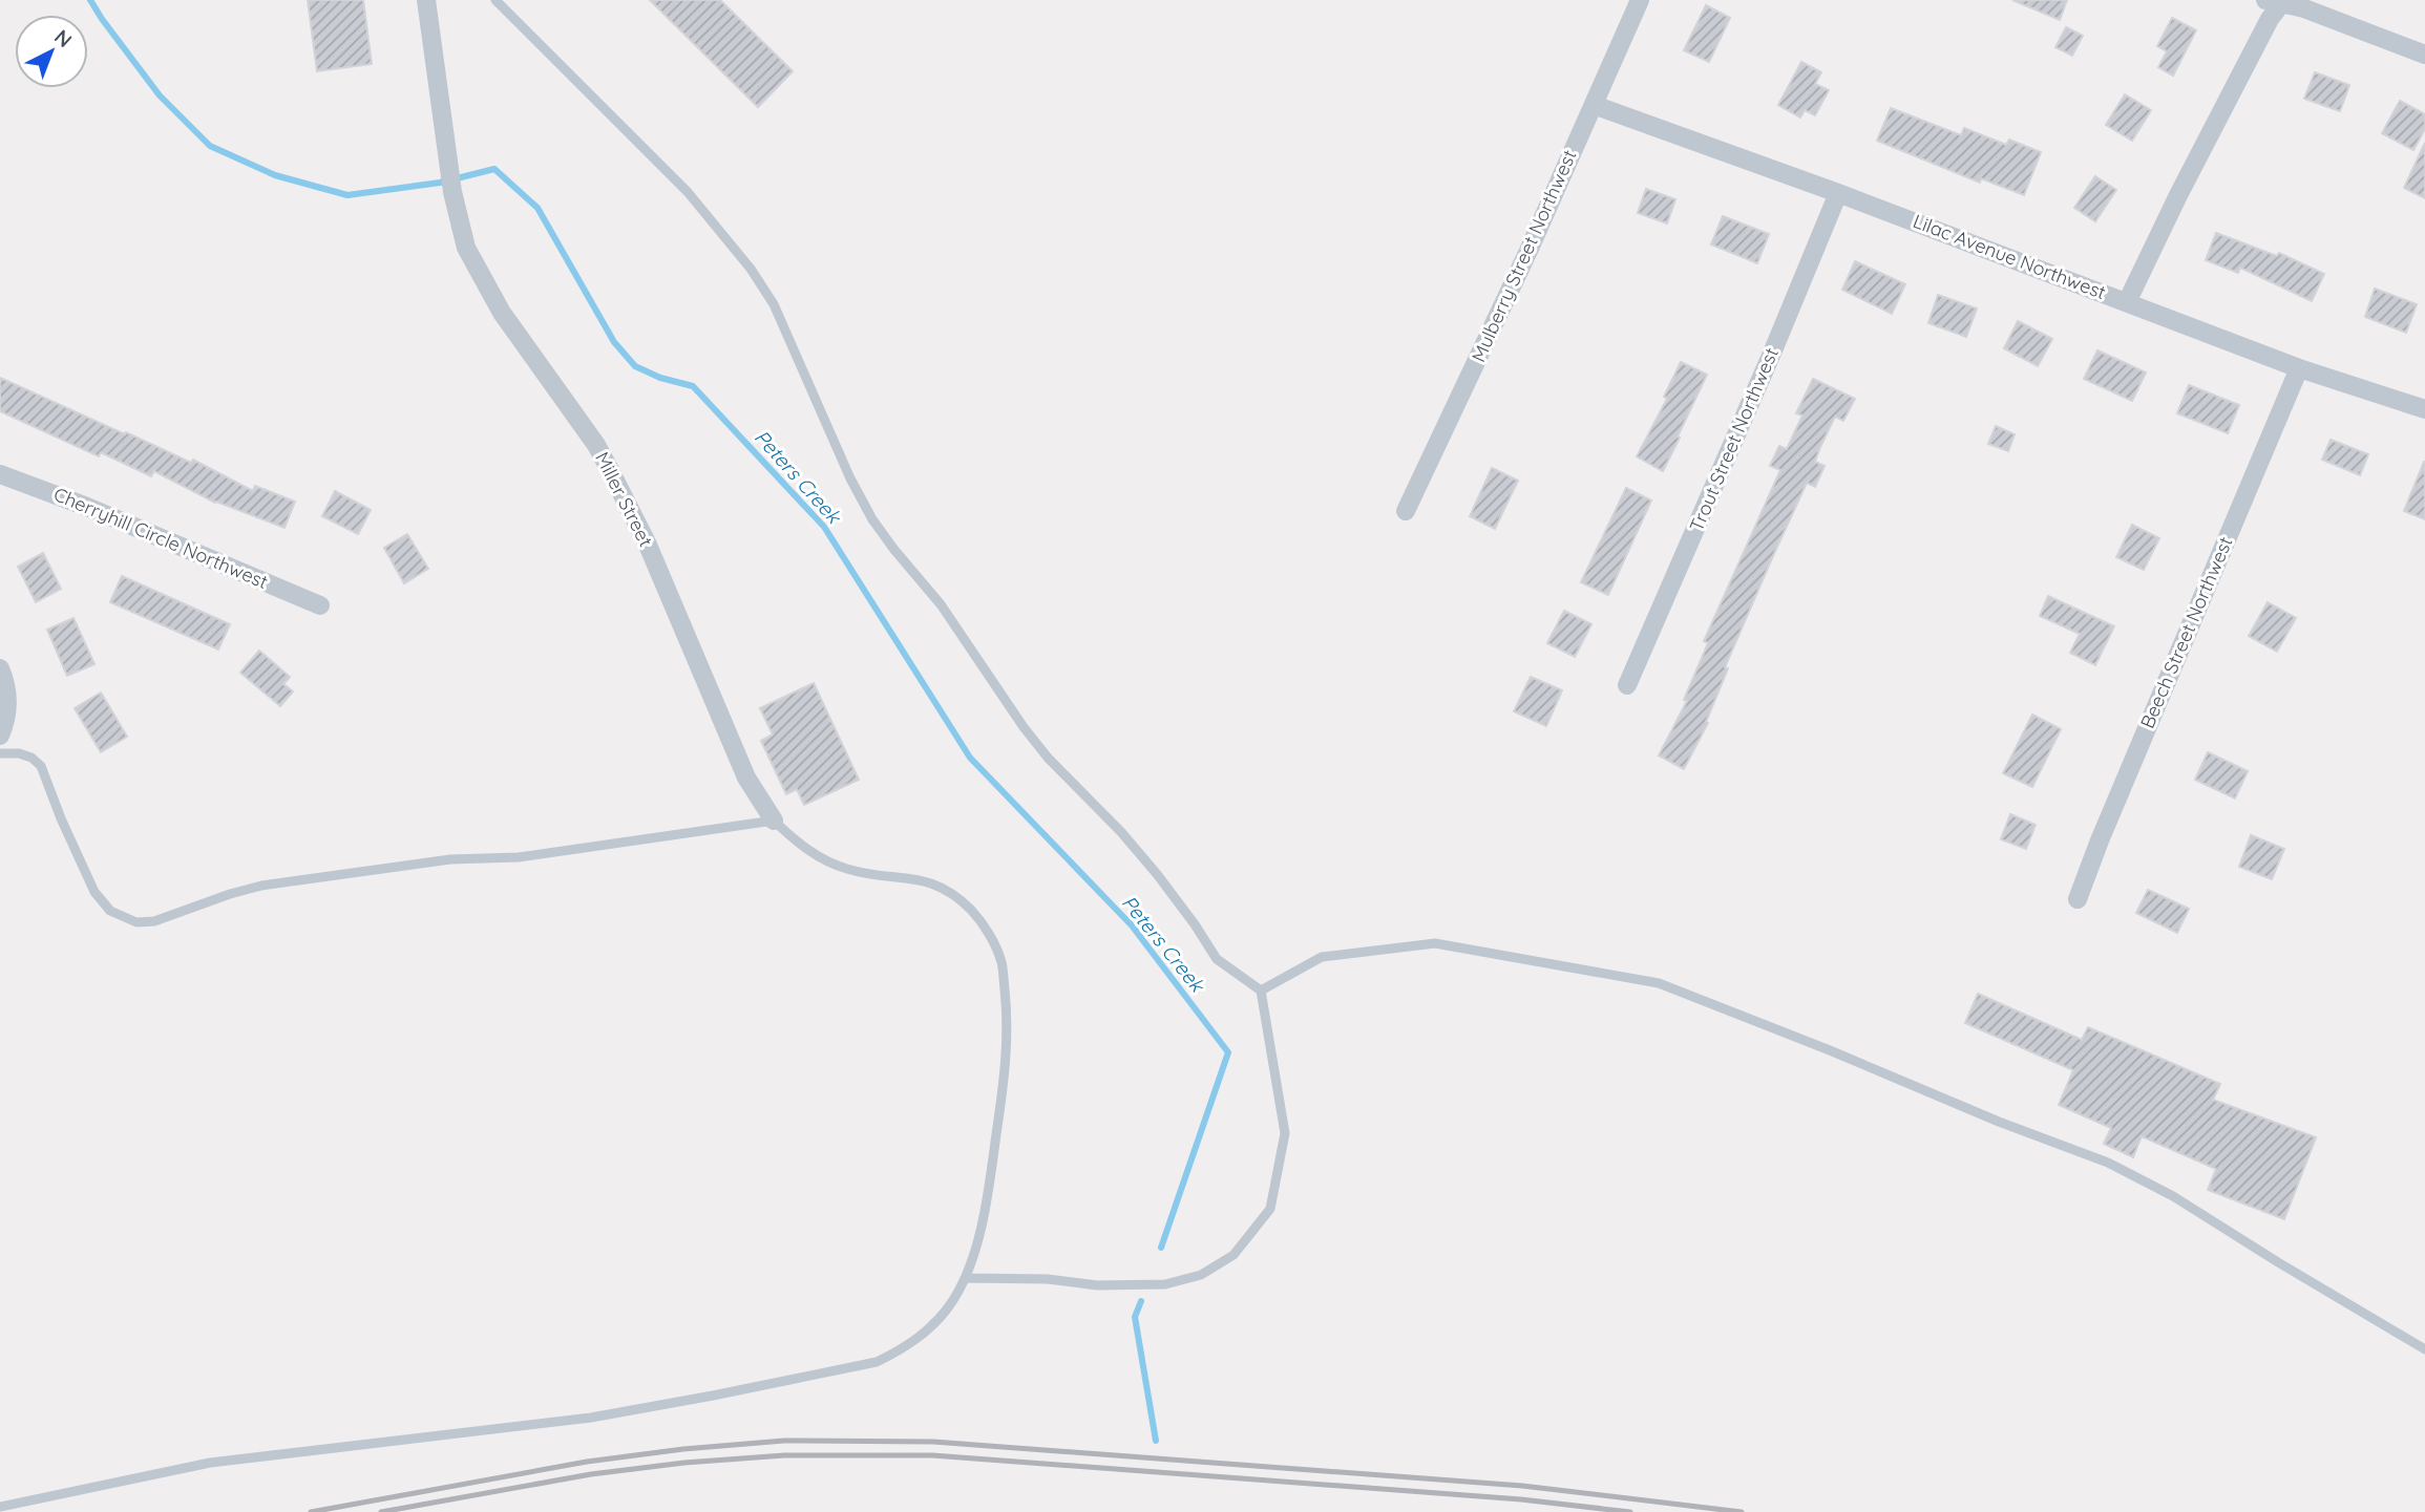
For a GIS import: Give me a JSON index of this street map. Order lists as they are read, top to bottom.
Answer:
{
  "streets": {
    "street": [
      "Mulberry Street Northwest",
      "Lilac Avenue Northwest",
      "Trout Street Northwest",
      "Miller Street",
      "Cherryhill Circle Northwest",
      "Beech Street Northwest"
    ]
  },
  "crossings": [
    ["Mulberry Street Northwest", "Lilac Avenue Northwest"],
    ["Lilac Avenue Northwest", "Trout Street Northwest"],
    ["Lilac Avenue Northwest", "Beech Street Northwest"]
  ],
  "water": ["Peters Creek"],
  "north": "top right"
}
